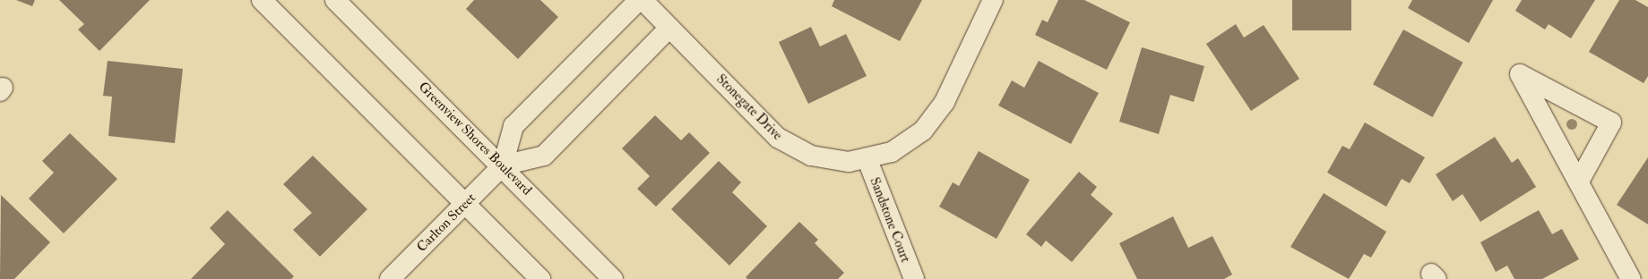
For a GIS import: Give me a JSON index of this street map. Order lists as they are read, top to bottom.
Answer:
{
  "streets": {
    "street": [
      "Stonegate Drive",
      "Greenview Shores Boulevard",
      "Sandstone Court",
      "Carlton Street"
    ]
  },
  "crossings": [
    ["Stonegate Drive", "Sandstone Court"],
    ["Greenview Shores Boulevard", "Carlton Street"]
  ]
}
